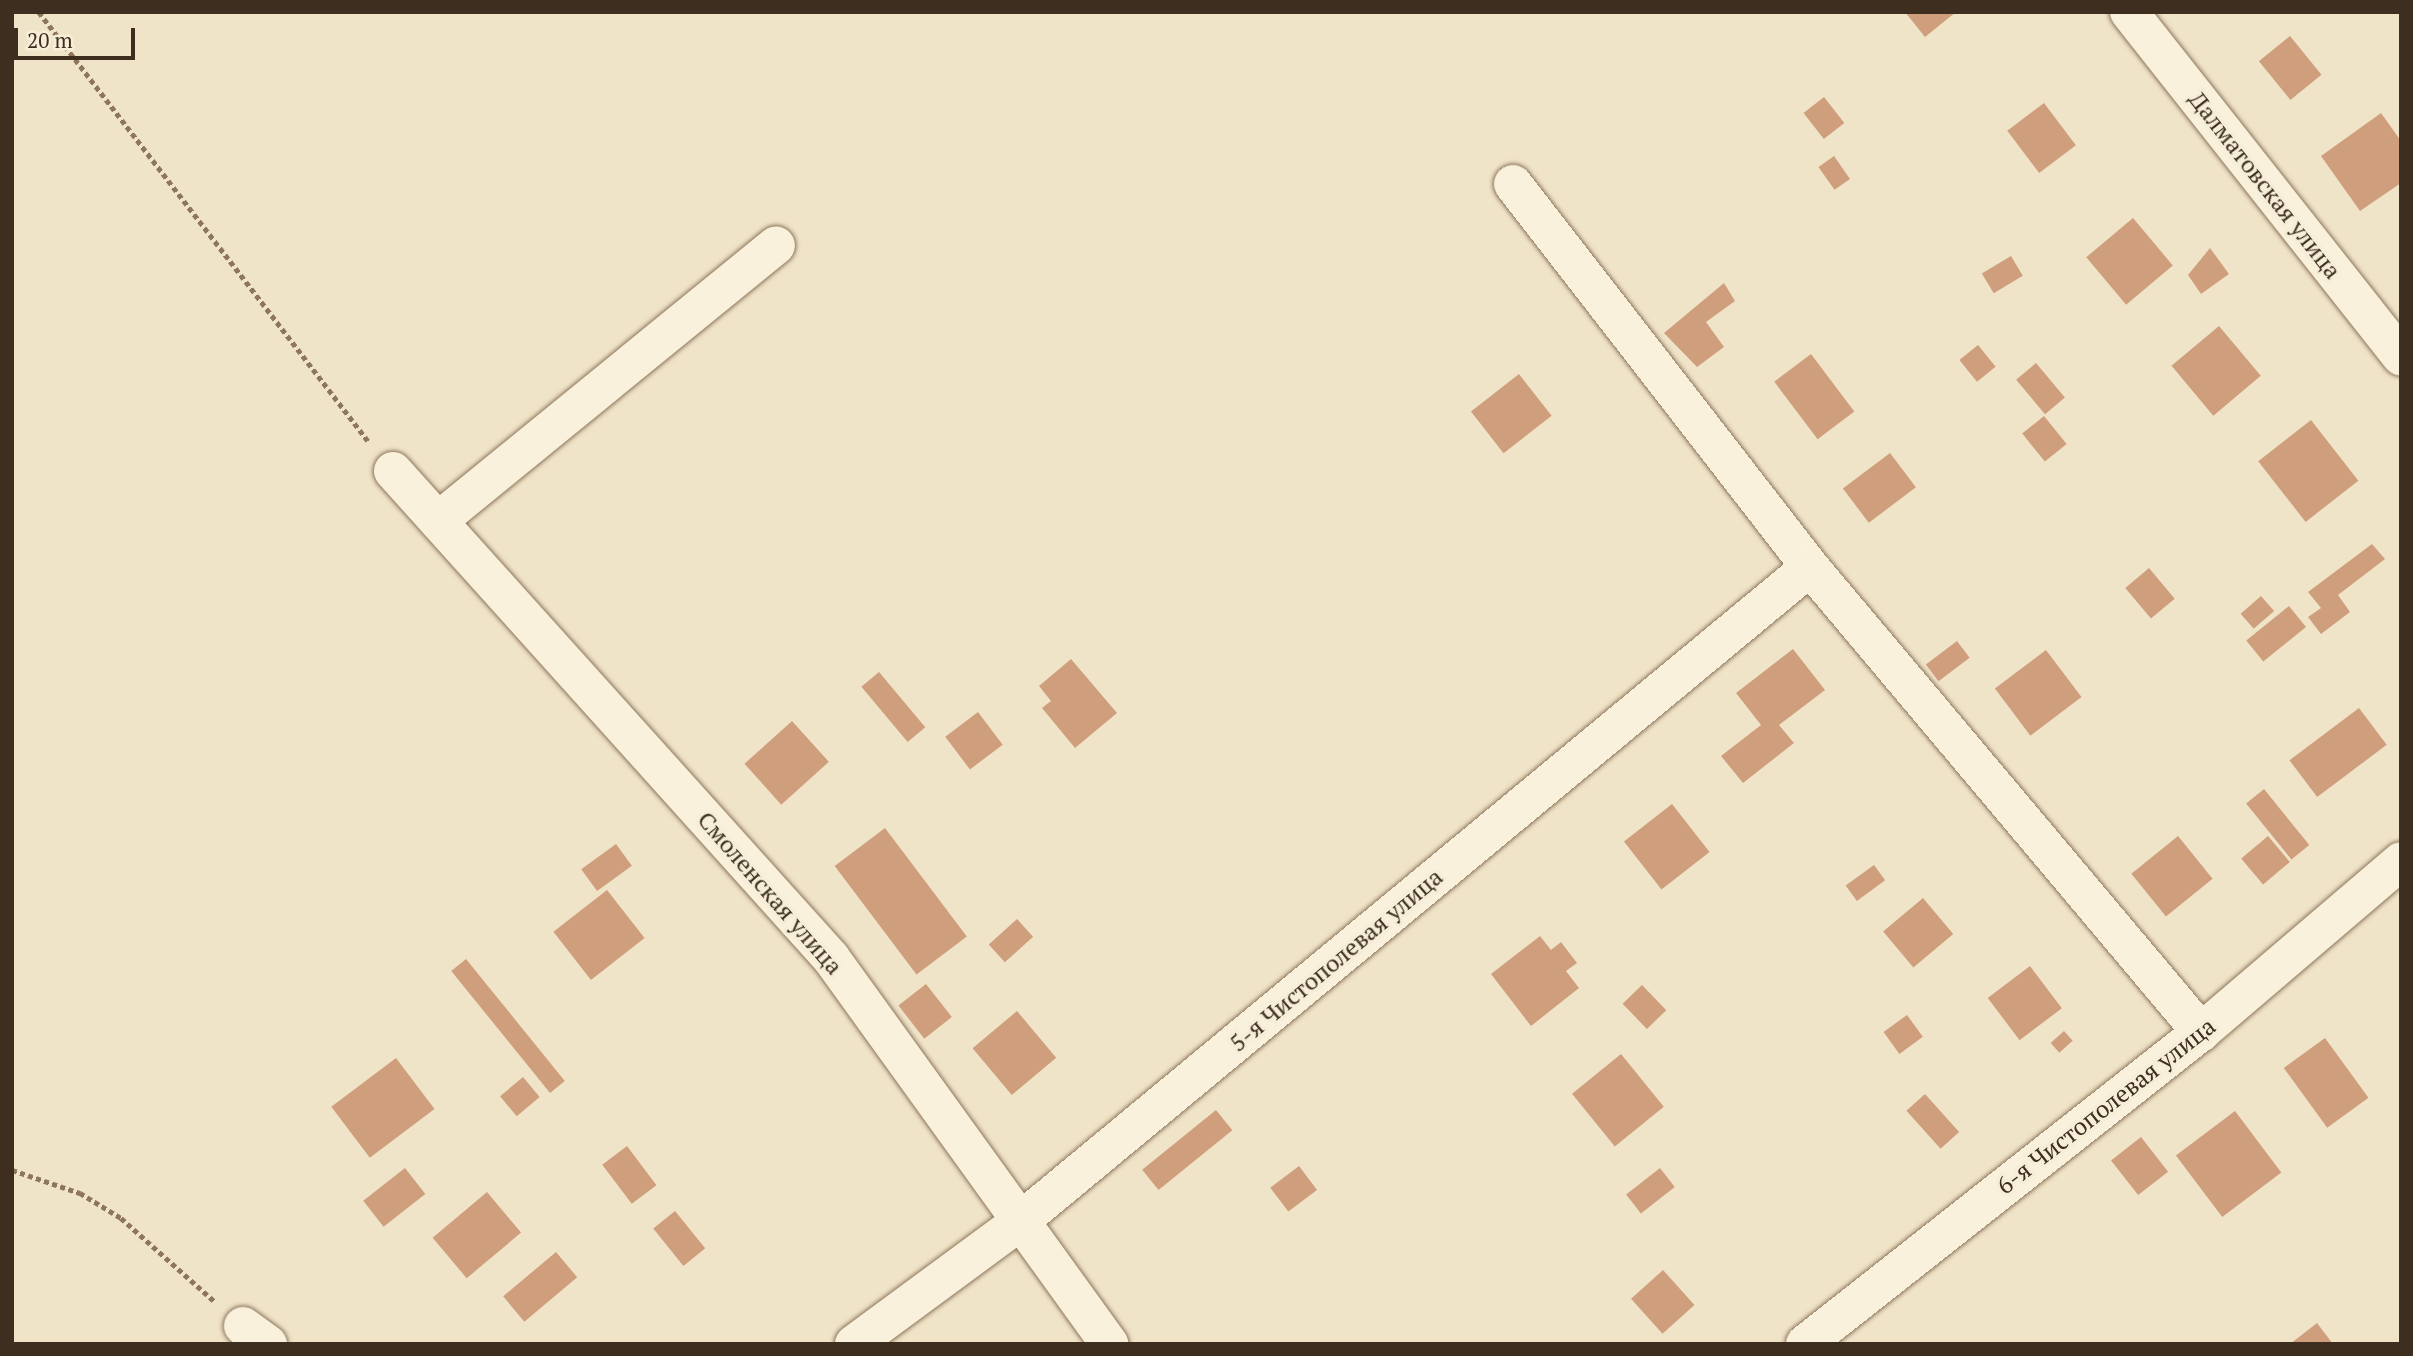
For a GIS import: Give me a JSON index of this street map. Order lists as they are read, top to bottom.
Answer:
{
  "streets": {
    "street": [
      "Далматовская улица",
      "Смоленская улица",
      "5-я Чистополевая улица",
      "6-я Чистополевая улица"
    ]
  },
  "crossings": [
    ["Смоленская улица", "5-я Чистополевая улица"]
  ],
  "scale_bar": "20 m"
}
